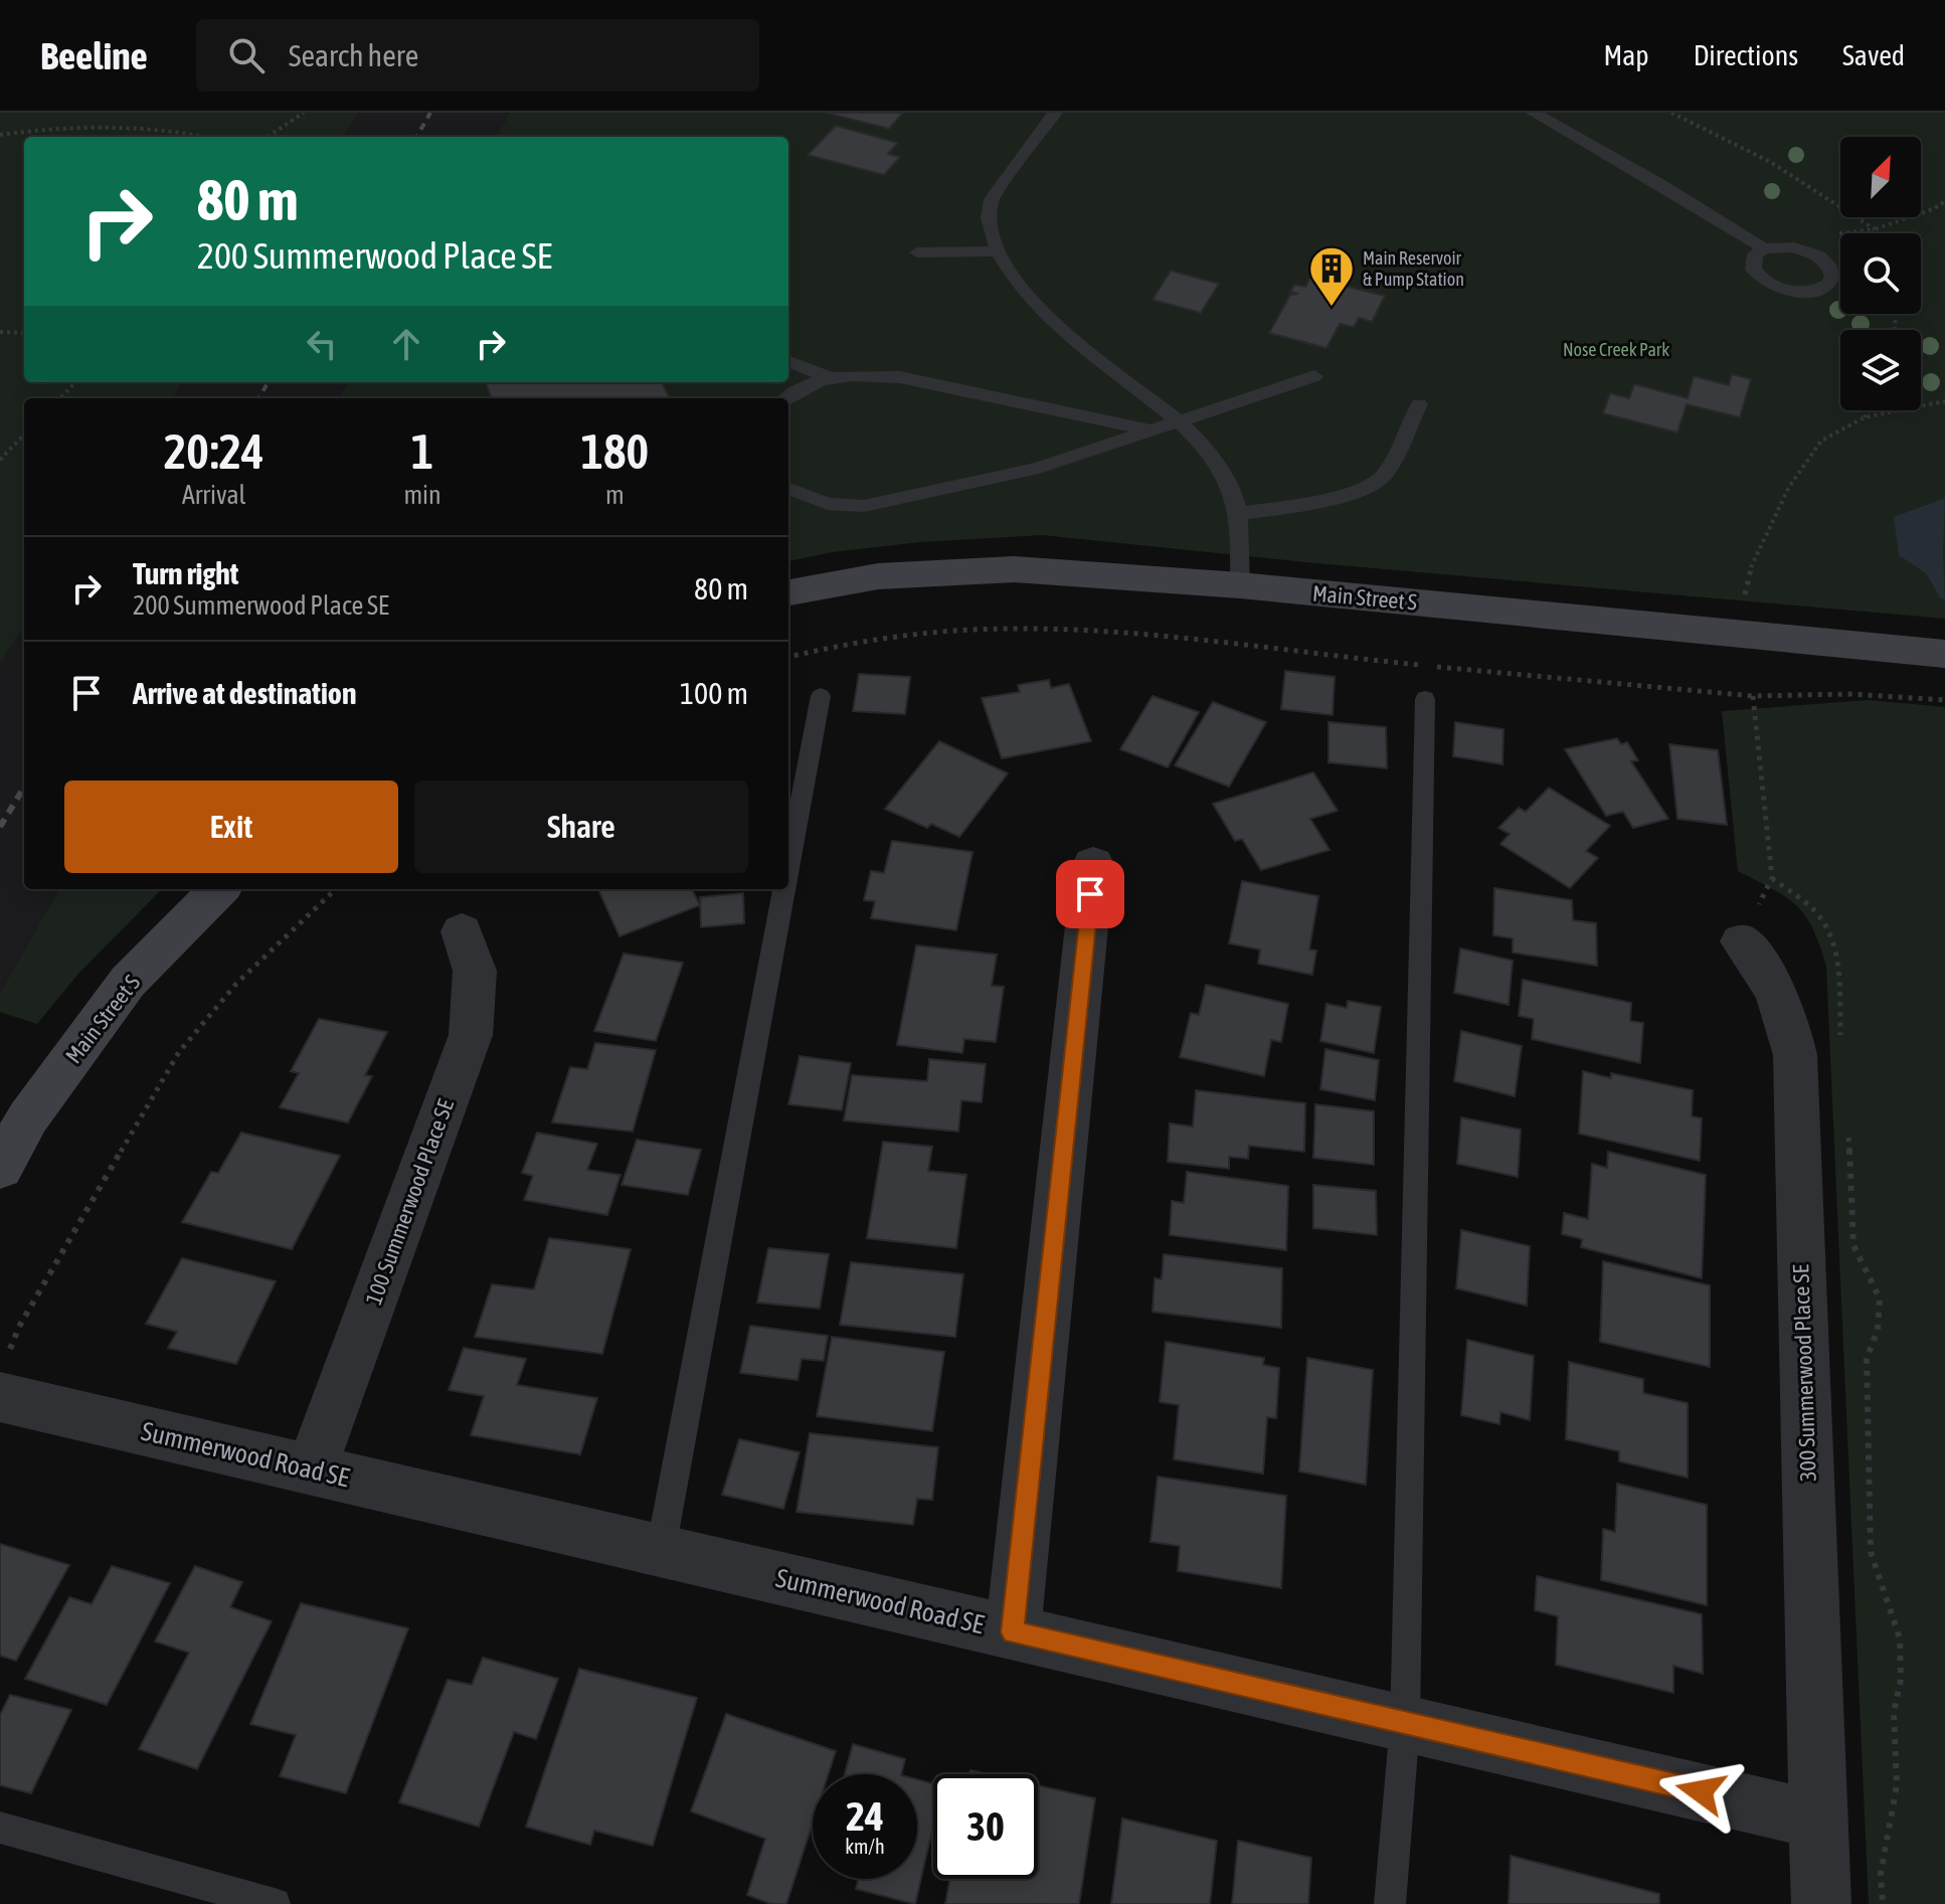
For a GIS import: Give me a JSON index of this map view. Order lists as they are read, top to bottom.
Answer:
{
  "streets": {
    "main road": ["Main Street S"],
    "street": ["100 Summerwood Place SE", "300 Summerwood Place SE", "Summerwood Road SE"]
  },
  "crossings": [
    ["100 Summerwood Place SE", "Summerwood Road SE"],
    ["300 Summerwood Place SE", "Summerwood Road SE"]
  ],
  "parks": ["Nose Creek Park"],
  "places": {
    "building": ["Main Reservoir & Pump Station"]
  },
  "north": "top right",
  "page": {
    "header": "Beeline",
    "search": "Search here",
    "nav": ["Map", "Directions", "Saved"],
    "turn": ["80 m", "200 Summerwood Place SE"],
    "eta": [
      "20:24",
      "Arrival",
      "1",
      "min",
      "180",
      "m"
    ],
    "list": [
      {
        "name": "Turn right",
        "note": "200 Summerwood Place SE",
        "value": "80 m"
      },
      {
        "name": "Arrive at destination",
        "value": "100 m"
      }
    ],
    "buttons": ["Exit", "Share"],
    "speed": "24 km/h",
    "limit": "30"
  }
}
